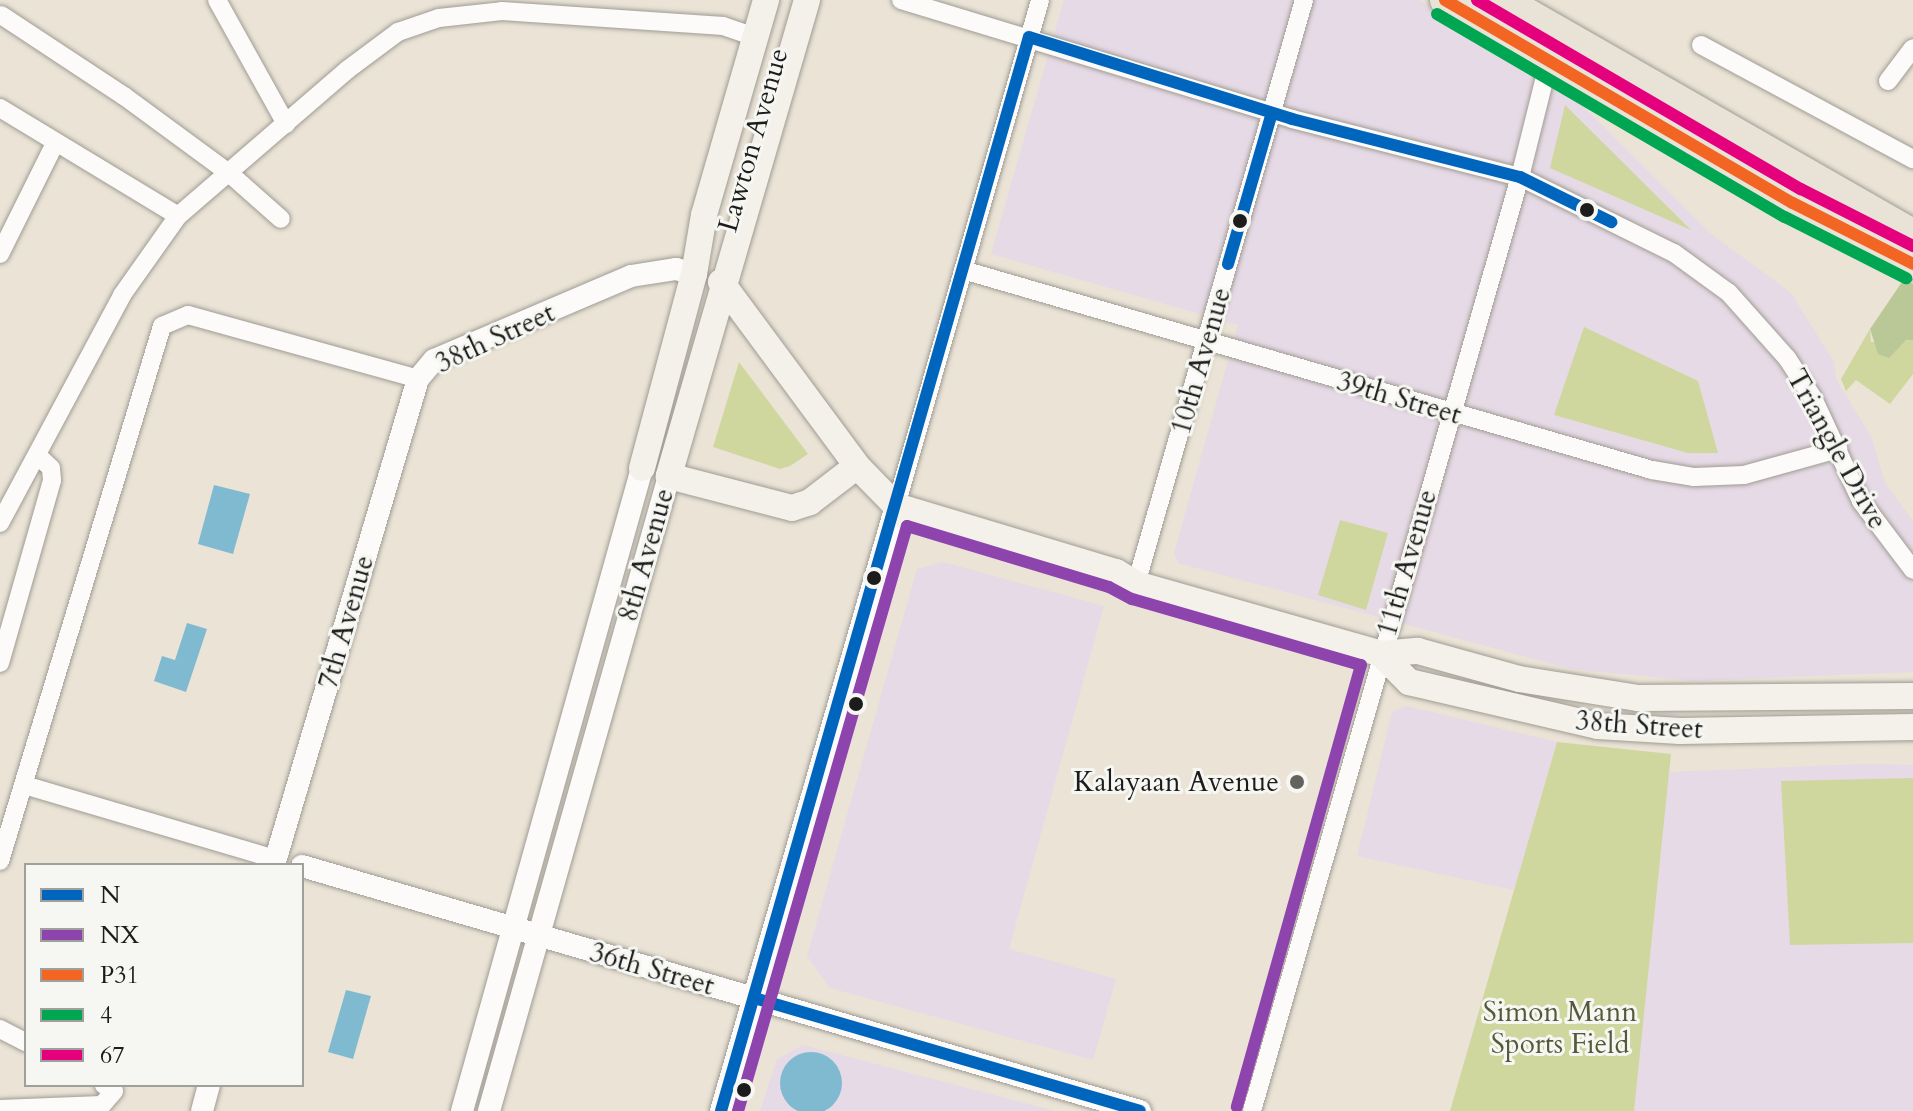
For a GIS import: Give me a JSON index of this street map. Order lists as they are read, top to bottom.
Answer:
{
  "streets": {
    "main road": ["Lawton Avenue", "38th Street", "8th Avenue"],
    "street": [
      "10th Avenue",
      "39th Street",
      "Triangle Drive",
      "11th Avenue",
      "7th Avenue",
      "36th Street"
    ]
  },
  "crossings": [
    ["Lawton Avenue", "38th Street"],
    ["Lawton Avenue", "8th Avenue"],
    ["38th Street", "10th Avenue"],
    ["38th Street", "8th Avenue"],
    ["38th Street", "11th Avenue"],
    ["38th Street", "7th Avenue"],
    ["38th Street", "36th Street"],
    ["10th Avenue", "39th Street"],
    ["10th Avenue", "Triangle Drive"],
    ["39th Street", "Triangle Drive"],
    ["39th Street", "11th Avenue"],
    ["Triangle Drive", "11th Avenue"],
    ["8th Avenue", "36th Street"]
  ],
  "parks": ["Simon Mann Sports Field"],
  "places": ["Kalayaan Avenue"],
  "lines": [
    "transit line P31",
    "transit line 67",
    "transit line 4",
    "transit line N",
    "transit line NX"
  ],
  "legend": [
    "N",
    "NX",
    "P31",
    "4",
    "67"
  ]
}
